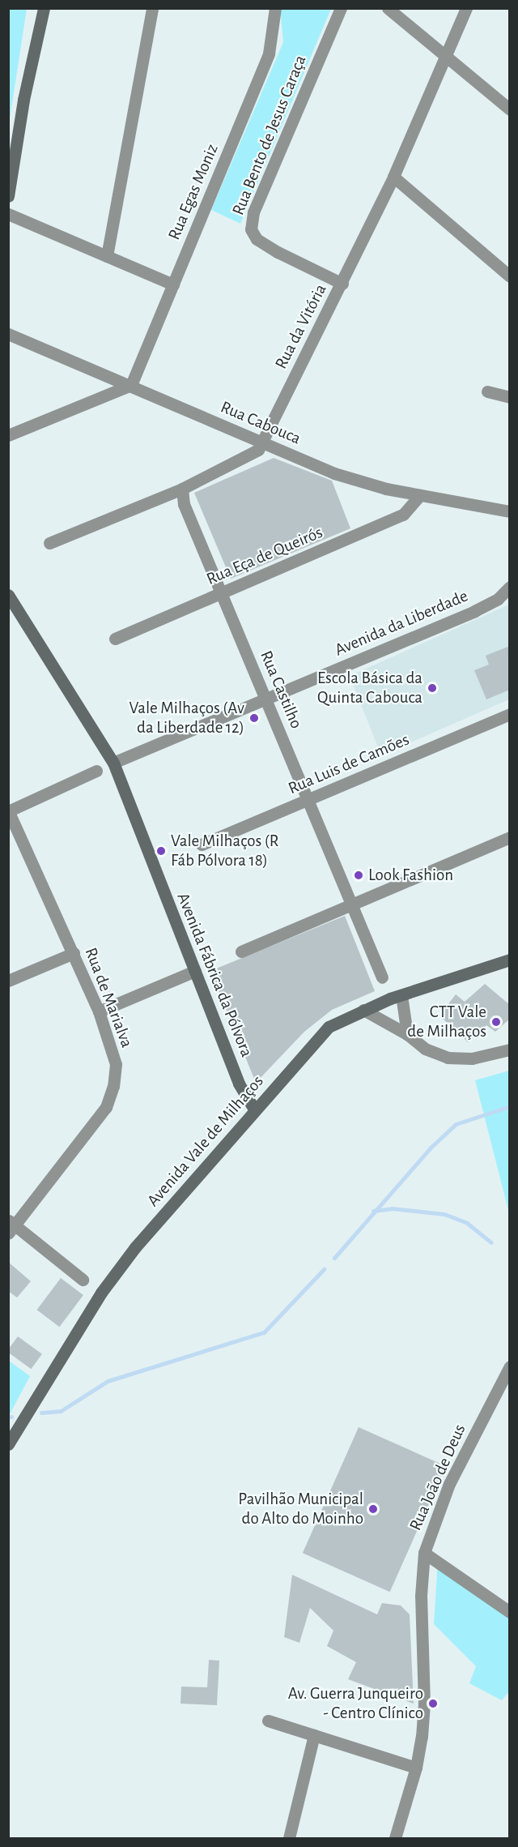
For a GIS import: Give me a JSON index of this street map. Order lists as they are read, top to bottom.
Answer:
{
  "streets": {
    "street": [
      "Rua Bento de Jesus Caraça",
      "Rua Egas Moniz",
      "Rua da Vitória",
      "Rua Cabouca",
      "Rua Eça de Queirós",
      "Avenida da Liberdade",
      "Rua Castilho",
      "Rua Luis de Camões",
      "Avenida Fábrica da Pólvora",
      "Rua de Marialva",
      "Avenida Vale de Milhaços",
      "Rua João de Deus"
    ]
  },
  "crossings": [
    ["Rua Bento de Jesus Caraça", "Rua da Vitória"],
    ["Rua Egas Moniz", "Rua Cabouca"],
    ["Rua da Vitória", "Rua Cabouca"],
    ["Rua da Vitória", "Rua Castilho"],
    ["Rua Cabouca", "Rua Eça de Queirós"],
    ["Rua Eça de Queirós", "Rua Castilho"],
    ["Avenida da Liberdade", "Rua Castilho"],
    ["Avenida da Liberdade", "Avenida Fábrica da Pólvora"],
    ["Rua Castilho", "Rua Luis de Camões"],
    ["Avenida Fábrica da Pólvora", "Avenida Vale de Milhaços"]
  ],
  "places": [
    "Escola Básica da Quinta Cabouca",
    "Vale Milhaços (Av da Liberdade 12)",
    "Vale Milhaços (R Fáb Pólvora 18)",
    "Look Fashion",
    "CTT Vale de Milhaços",
    "Pavilhão Municipal do Alto do Moinho",
    "Av. Guerra Junqueiro - Centro Clínico"
  ]
}
